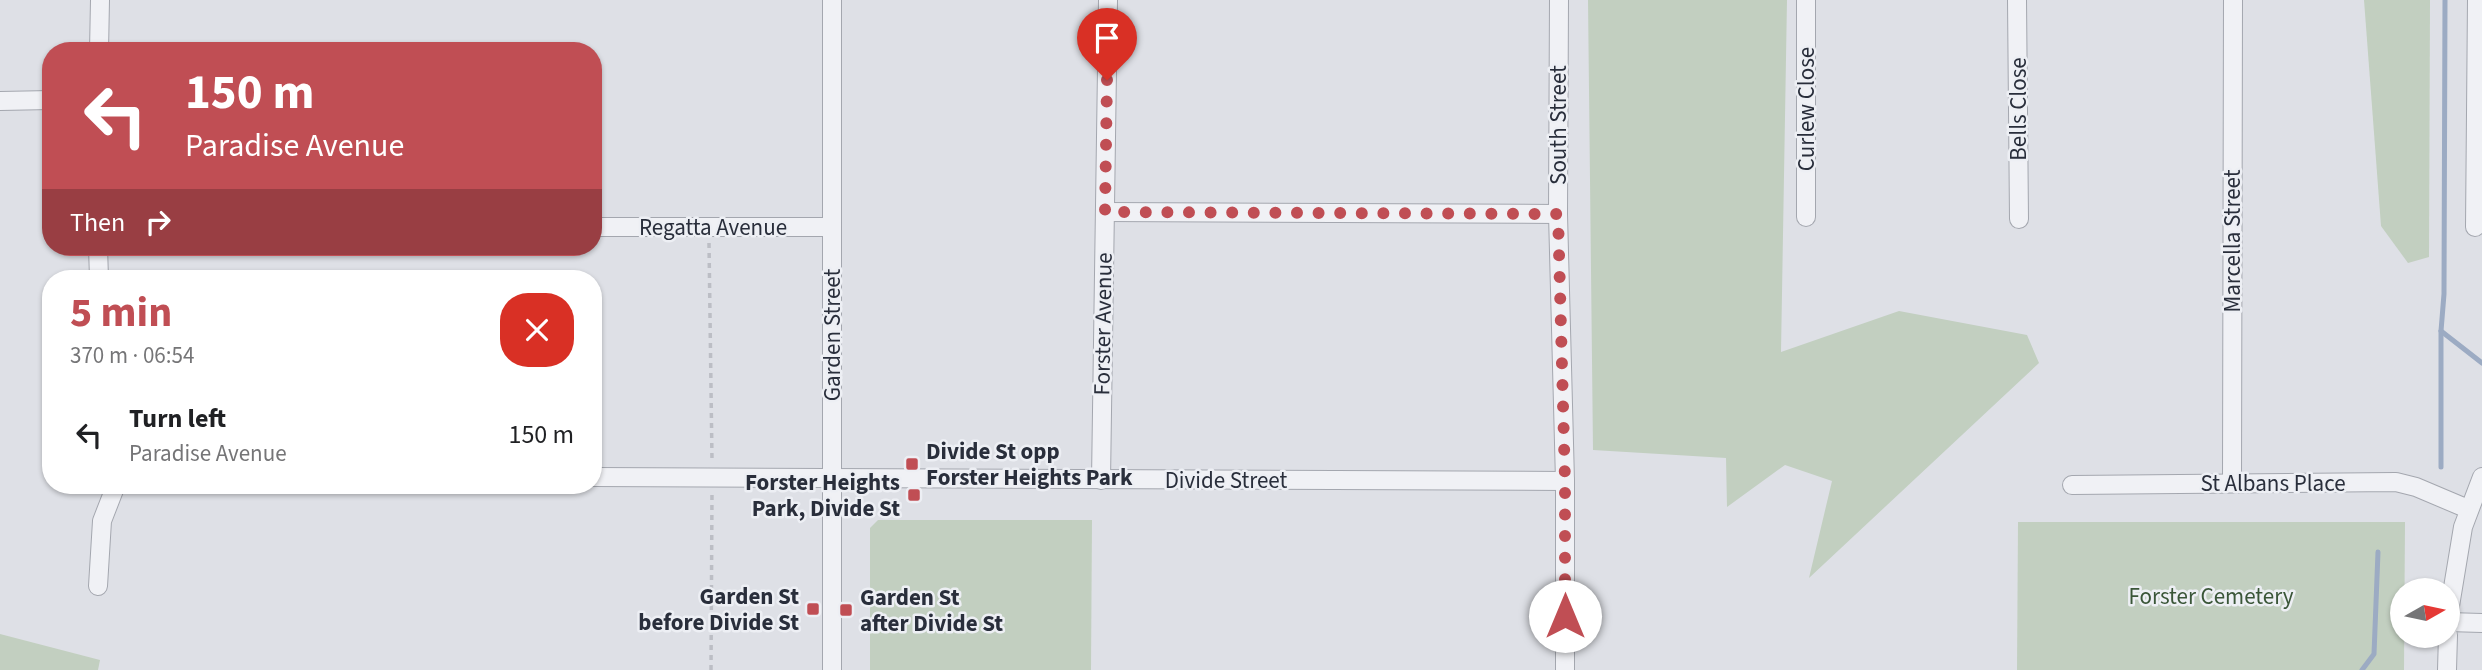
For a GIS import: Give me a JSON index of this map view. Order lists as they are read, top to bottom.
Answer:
{
  "streets": {
    "street": [
      "Curlew Close",
      "Bells Close",
      "South Street",
      "Regatta Avenue",
      "Marcella Street",
      "Forster Avenue",
      "Garden Street",
      "Divide Street",
      "St Albans Place"
    ]
  },
  "crossings": [
    ["South Street", "Divide Street"],
    ["Regatta Avenue", "Garden Street"],
    ["Marcella Street", "St Albans Place"],
    ["Forster Avenue", "Divide Street"],
    ["Garden Street", "Divide Street"]
  ],
  "parks": ["Forster Cemetery"],
  "places": {
    "transit": [
      "Divide St opp Forster Heights Park",
      "Forster Heights Park, Divide St",
      "Garden St before Divide St",
      "Garden St after Divide St"
    ]
  },
  "north": "right",
  "page": {
    "turn": ["150 m", "Paradise Avenue"],
    "then": "Then",
    "heading": ["5 min", "370 m · 06:54"],
    "list": [
      {
        "name": "Turn left",
        "note": "Paradise Avenue",
        "value": "150 m"
      }
    ]
  }
}
